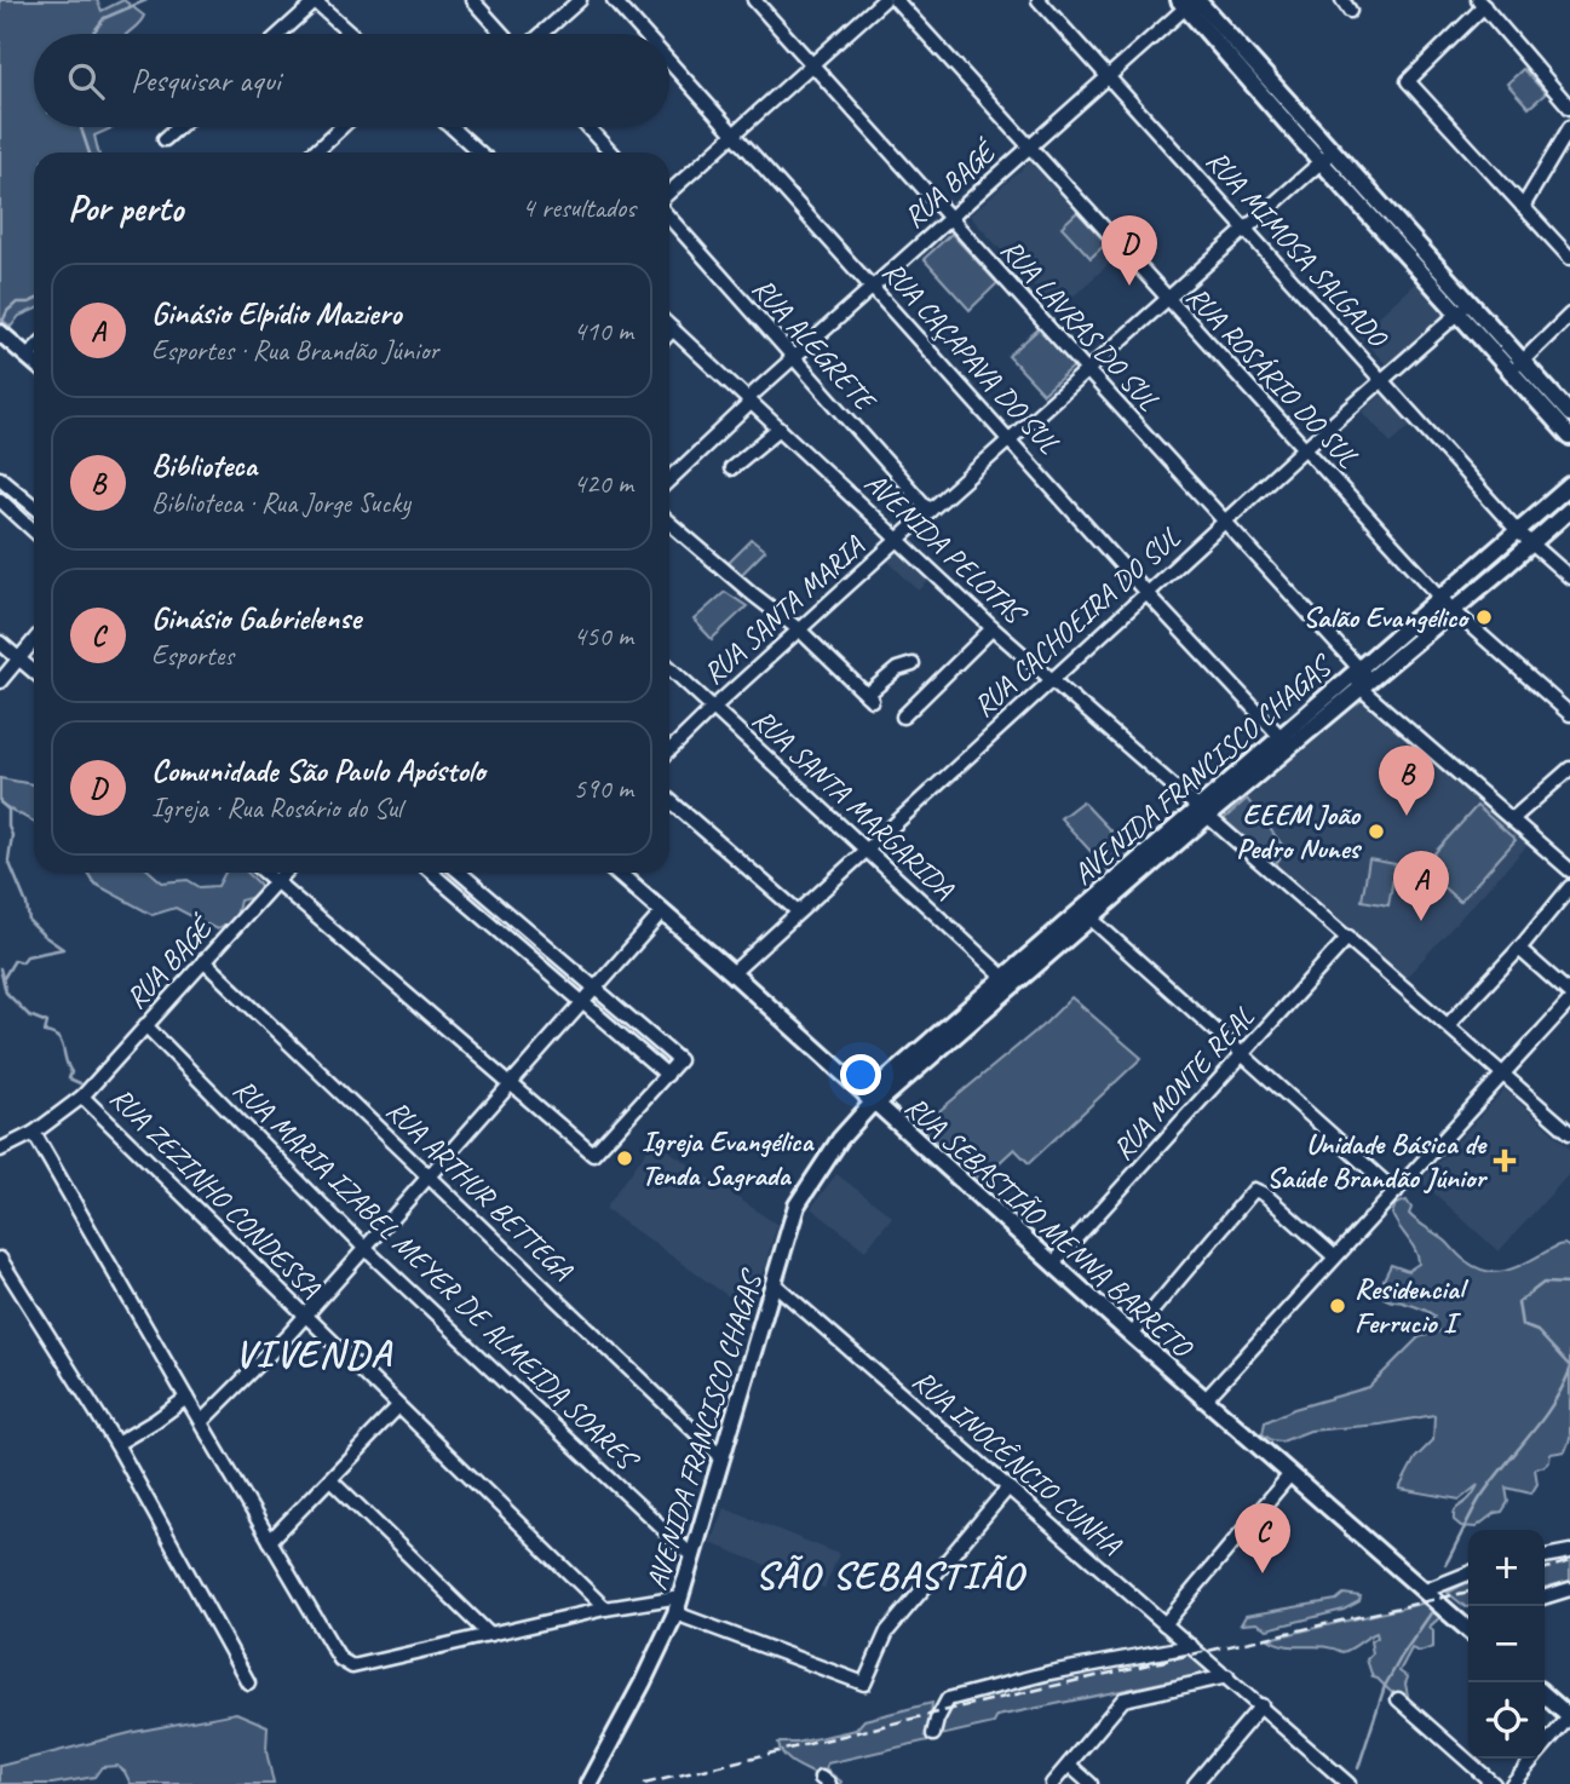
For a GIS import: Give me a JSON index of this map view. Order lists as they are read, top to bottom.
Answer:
{
  "streets": {
    "main road": ["AVENIDA FRANCISCO CHAGAS", "RUA SEBASTIÃO MENNA BARRETO"],
    "street": [
      "RUA BAGÉ",
      "RUA MIMOSA SALGADO",
      "RUA LAVRAS DO SUL",
      "RUA ALEGRETE",
      "RUA CAÇAPAVA DO SUL",
      "RUA ROSÁRIO DO SUL",
      "AVENIDA PELOTAS",
      "RUA SANTA MARIA",
      "RUA CACHOEIRA DO SUL",
      "RUA SANTA MARGARIDA",
      "RUA MONTE REAL",
      "RUA ARTHUR BETTEGA",
      "RUA ZEZINHO CONDESSA",
      "RUA MARIA IZABEL MEYER DE ALMEIDA SOARES",
      "RUA INOCÊNCIO CUNHA"
    ]
  },
  "crossings": [
    ["RUA BAGÉ", "RUA MIMOSA SALGADO"],
    ["RUA BAGÉ", "RUA LAVRAS DO SUL"],
    ["RUA BAGÉ", "RUA ALEGRETE"],
    ["RUA BAGÉ", "RUA CAÇAPAVA DO SUL"],
    ["RUA BAGÉ", "RUA ROSÁRIO DO SUL"],
    ["RUA BAGÉ", "AVENIDA PELOTAS"],
    ["RUA BAGÉ", "RUA ARTHUR BETTEGA"],
    ["RUA BAGÉ", "RUA ZEZINHO CONDESSA"],
    ["RUA BAGÉ", "RUA MARIA IZABEL MEYER DE ALMEIDA SOARES"],
    ["RUA MIMOSA SALGADO", "RUA SANTA MARIA"],
    ["RUA MIMOSA SALGADO", "RUA CACHOEIRA DO SUL"],
    ["RUA MIMOSA SALGADO", "AVENIDA FRANCISCO CHAGAS"],
    ["RUA LAVRAS DO SUL", "RUA SANTA MARIA"],
    ["RUA LAVRAS DO SUL", "RUA CACHOEIRA DO SUL"],
    ["RUA LAVRAS DO SUL", "AVENIDA FRANCISCO CHAGAS"],
    ["RUA ALEGRETE", "RUA SANTA MARIA"],
    ["RUA CAÇAPAVA DO SUL", "RUA SANTA MARIA"],
    ["RUA CAÇAPAVA DO SUL", "RUA CACHOEIRA DO SUL"],
    ["RUA CAÇAPAVA DO SUL", "AVENIDA FRANCISCO CHAGAS"],
    ["RUA ROSÁRIO DO SUL", "RUA SANTA MARIA"],
    ["RUA ROSÁRIO DO SUL", "RUA CACHOEIRA DO SUL"],
    ["RUA ROSÁRIO DO SUL", "AVENIDA FRANCISCO CHAGAS"],
    ["AVENIDA PELOTAS", "RUA SANTA MARIA"],
    ["AVENIDA PELOTAS", "RUA CACHOEIRA DO SUL"],
    ["AVENIDA PELOTAS", "AVENIDA FRANCISCO CHAGAS"],
    ["AVENIDA PELOTAS", "RUA MONTE REAL"],
    ["RUA SANTA MARIA", "RUA SANTA MARGARIDA"],
    ["RUA CACHOEIRA DO SUL", "RUA SANTA MARGARIDA"],
    ["RUA CACHOEIRA DO SUL", "RUA SEBASTIÃO MENNA BARRETO"],
    ["AVENIDA FRANCISCO CHAGAS", "RUA SANTA MARGARIDA"],
    ["AVENIDA FRANCISCO CHAGAS", "RUA ARTHUR BETTEGA"],
    ["AVENIDA FRANCISCO CHAGAS", "RUA SEBASTIÃO MENNA BARRETO"],
    ["AVENIDA FRANCISCO CHAGAS", "RUA MARIA IZABEL MEYER DE ALMEIDA SOARES"],
    ["AVENIDA FRANCISCO CHAGAS", "RUA INOCÊNCIO CUNHA"],
    ["RUA MONTE REAL", "RUA SEBASTIÃO MENNA BARRETO"]
  ],
  "districts": ["VIVENDA", "SÃO SEBASTIÃO"],
  "places": {
    "other": [
      "Salão Evangélico",
      "EEEM João Pedro Nunes",
      "Igreja Evangélica Tenda Sagrada",
      "Residencial Ferrucio I"
    ],
    "health": ["Unidade Básica de Saúde Brandão Júnior"]
  },
  "page": {
    "search": "Pesquisar aqui",
    "heading": ["Por perto", "4 resultados"],
    "pins": [
      "D",
      "B",
      "A",
      "C"
    ],
    "list": [
      {
        "mark": "A",
        "name": "Ginásio Elpídio Maziero",
        "note": "Esportes · Rua Brandão Júnior",
        "value": "410 m"
      },
      {
        "mark": "B",
        "name": "Biblioteca",
        "note": "Biblioteca · Rua Jorge Sucky",
        "value": "420 m"
      },
      {
        "mark": "C",
        "name": "Ginásio Gabrielense",
        "note": "Esportes",
        "value": "450 m"
      },
      {
        "mark": "D",
        "name": "Comunidade São Paulo Apóstolo",
        "note": "Igreja · Rua Rosário do Sul",
        "value": "590 m"
      }
    ],
    "map_buttons": ["+", "−"]
  }
}
